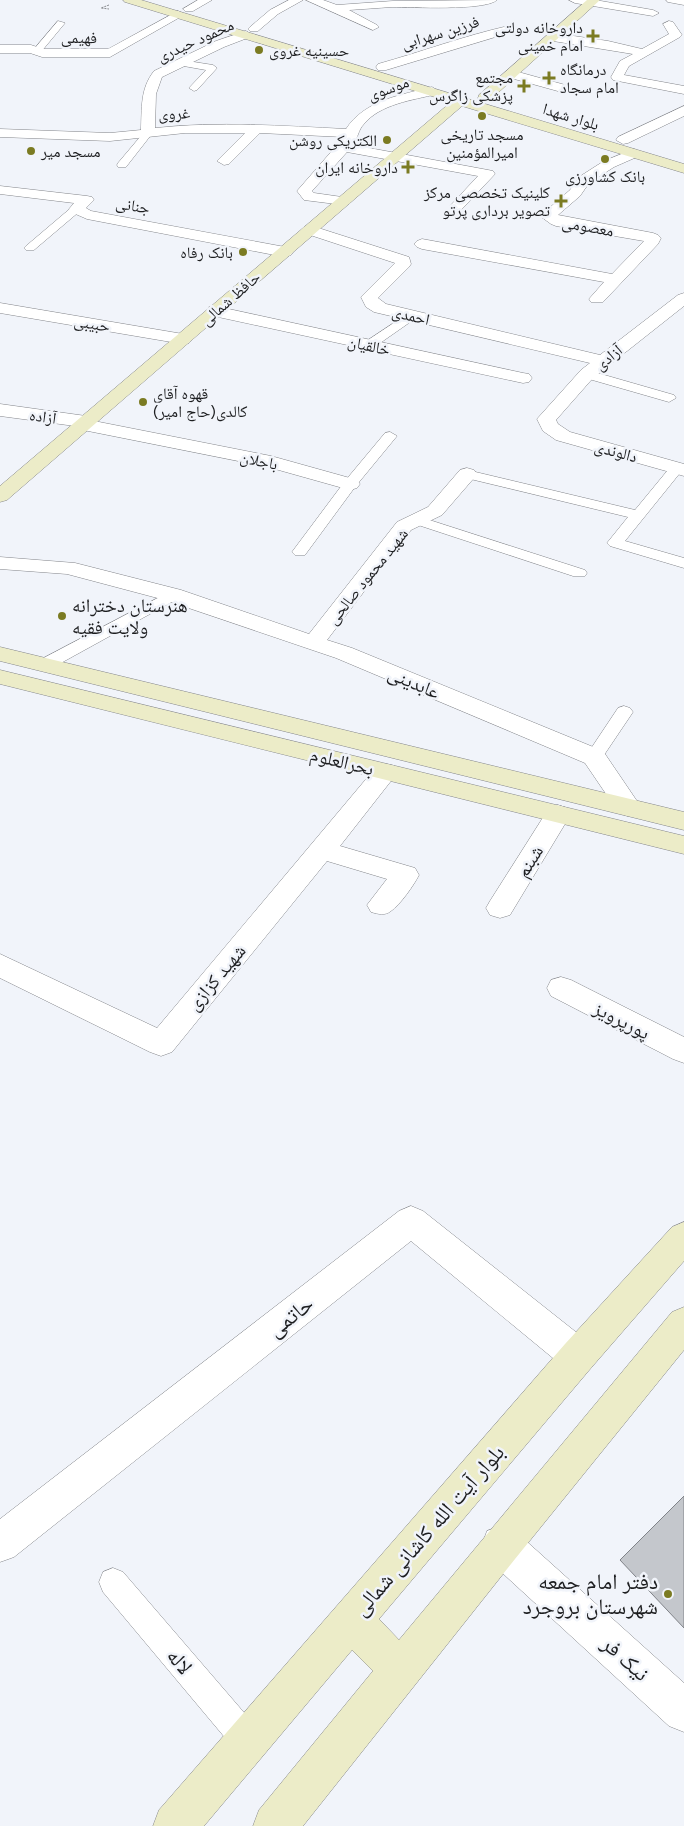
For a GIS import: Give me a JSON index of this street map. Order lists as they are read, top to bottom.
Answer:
{
  "streets": {
    "main road": [
      "بلوار شهدا",
      "حافظ شمالی",
      "بحرالعلوم",
      "بلوار آیت الله کاشانی شمالی"
    ],
    "street": [
      "فرزین سهرابی",
      "فهیمی",
      "محمود حیدری",
      "موسوی",
      "غروی",
      "جنانی",
      "معصومی",
      "احمدی",
      "حبیبی",
      "خالقیان",
      "آزادی",
      "آزاده",
      "دالوندی",
      "باجلان",
      "شهید محمود صالحی",
      "عابدینی",
      "شبنم",
      "شهید کزازی",
      "پورپرویز",
      "حاتمی",
      "نیک فر"
    ],
    "lane": ["لاله"]
  },
  "crossings": [
    ["فرزین سهرابی", "بلوار شهدا"],
    ["فهیمی", "بلوار شهدا"],
    ["محمود حیدری", "غروی"],
    ["محمود حیدری", "بلوار شهدا"],
    ["موسوی", "غروی"],
    ["موسوی", "بلوار شهدا"],
    ["موسوی", "حافظ شمالی"],
    ["بلوار شهدا", "معصومی"],
    ["بلوار شهدا", "حافظ شمالی"],
    ["جنانی", "حافظ شمالی"],
    ["حافظ شمالی", "احمدی"],
    ["حافظ شمالی", "حبیبی"],
    ["حافظ شمالی", "خالقیان"],
    ["حافظ شمالی", "آزاده"],
    ["حافظ شمالی", "باجلان"],
    ["احمدی", "آزادی"],
    ["آزادی", "دالوندی"],
    ["آزاده", "باجلان"],
    ["شهید محمود صالحی", "عابدینی"],
    ["بحرالعلوم", "شبنم"],
    ["بحرالعلوم", "شهید کزازی"],
    ["حاتمی", "بلوار آیت الله کاشانی شمالی"],
    ["بلوار آیت الله کاشانی شمالی", "لاله"]
  ],
  "places": {
    "health": [
      "داروخانه دولتی امام خمینی",
      "درمانگاه امام سجاد",
      "مجتمع پزشکی زاگرس",
      "داروخانه ایران",
      "کلینیک تخصصی مرکز تصویر برداری پرتو"
    ],
    "other": [
      "حسینیه غروی",
      "مسجد تاریخی امیرالمؤمنین",
      "الکتریکی روشن",
      "مسجد میر",
      "بانک کشاورزی",
      "بانک رفاه",
      "قهوه آقای کالدی(حاج امیر)",
      "هنرستان دخترانه ولایت فقیه",
      "دفتر امام جمعه شهرستان بروجرد"
    ]
  }
}
